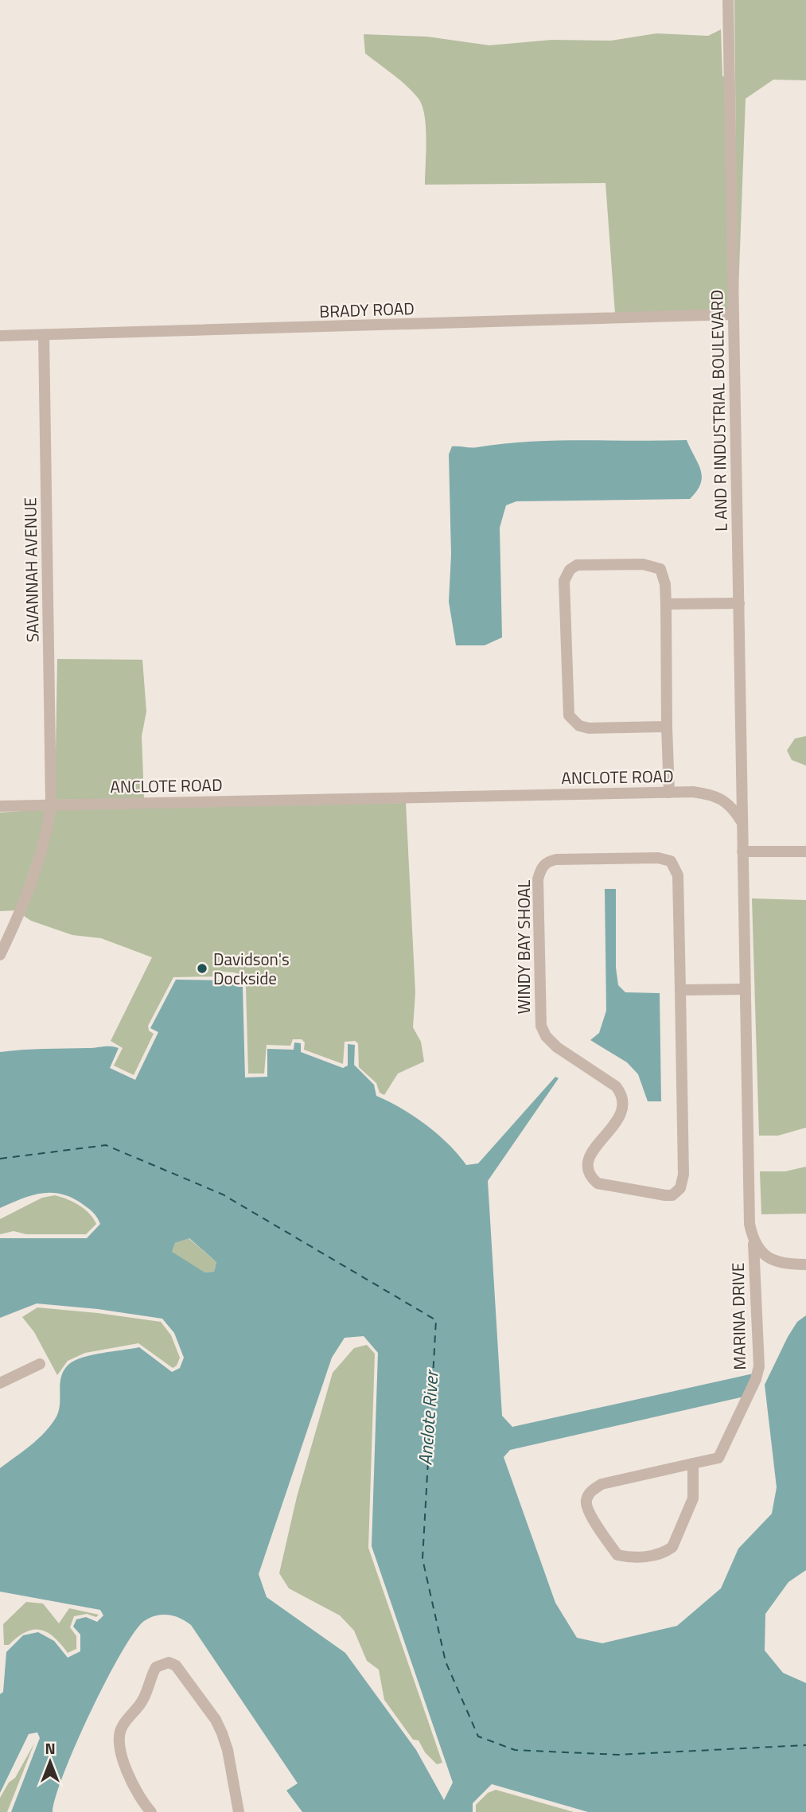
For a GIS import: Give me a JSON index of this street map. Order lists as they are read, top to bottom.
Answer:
{
  "streets": {
    "street": [
      "BRADY ROAD",
      "L AND R INDUSTRIAL BOULEVARD",
      "SAVANNAH AVENUE",
      "ANCLOTE ROAD",
      "WINDY BAY SHOAL",
      "MARINA DRIVE"
    ]
  },
  "crossings": [
    ["BRADY ROAD", "L AND R INDUSTRIAL BOULEVARD"],
    ["BRADY ROAD", "SAVANNAH AVENUE"],
    ["L AND R INDUSTRIAL BOULEVARD", "ANCLOTE ROAD"],
    ["SAVANNAH AVENUE", "ANCLOTE ROAD"]
  ],
  "water": ["Anclote River"],
  "places": ["Davidson's Dockside"],
  "north": "top"
}
